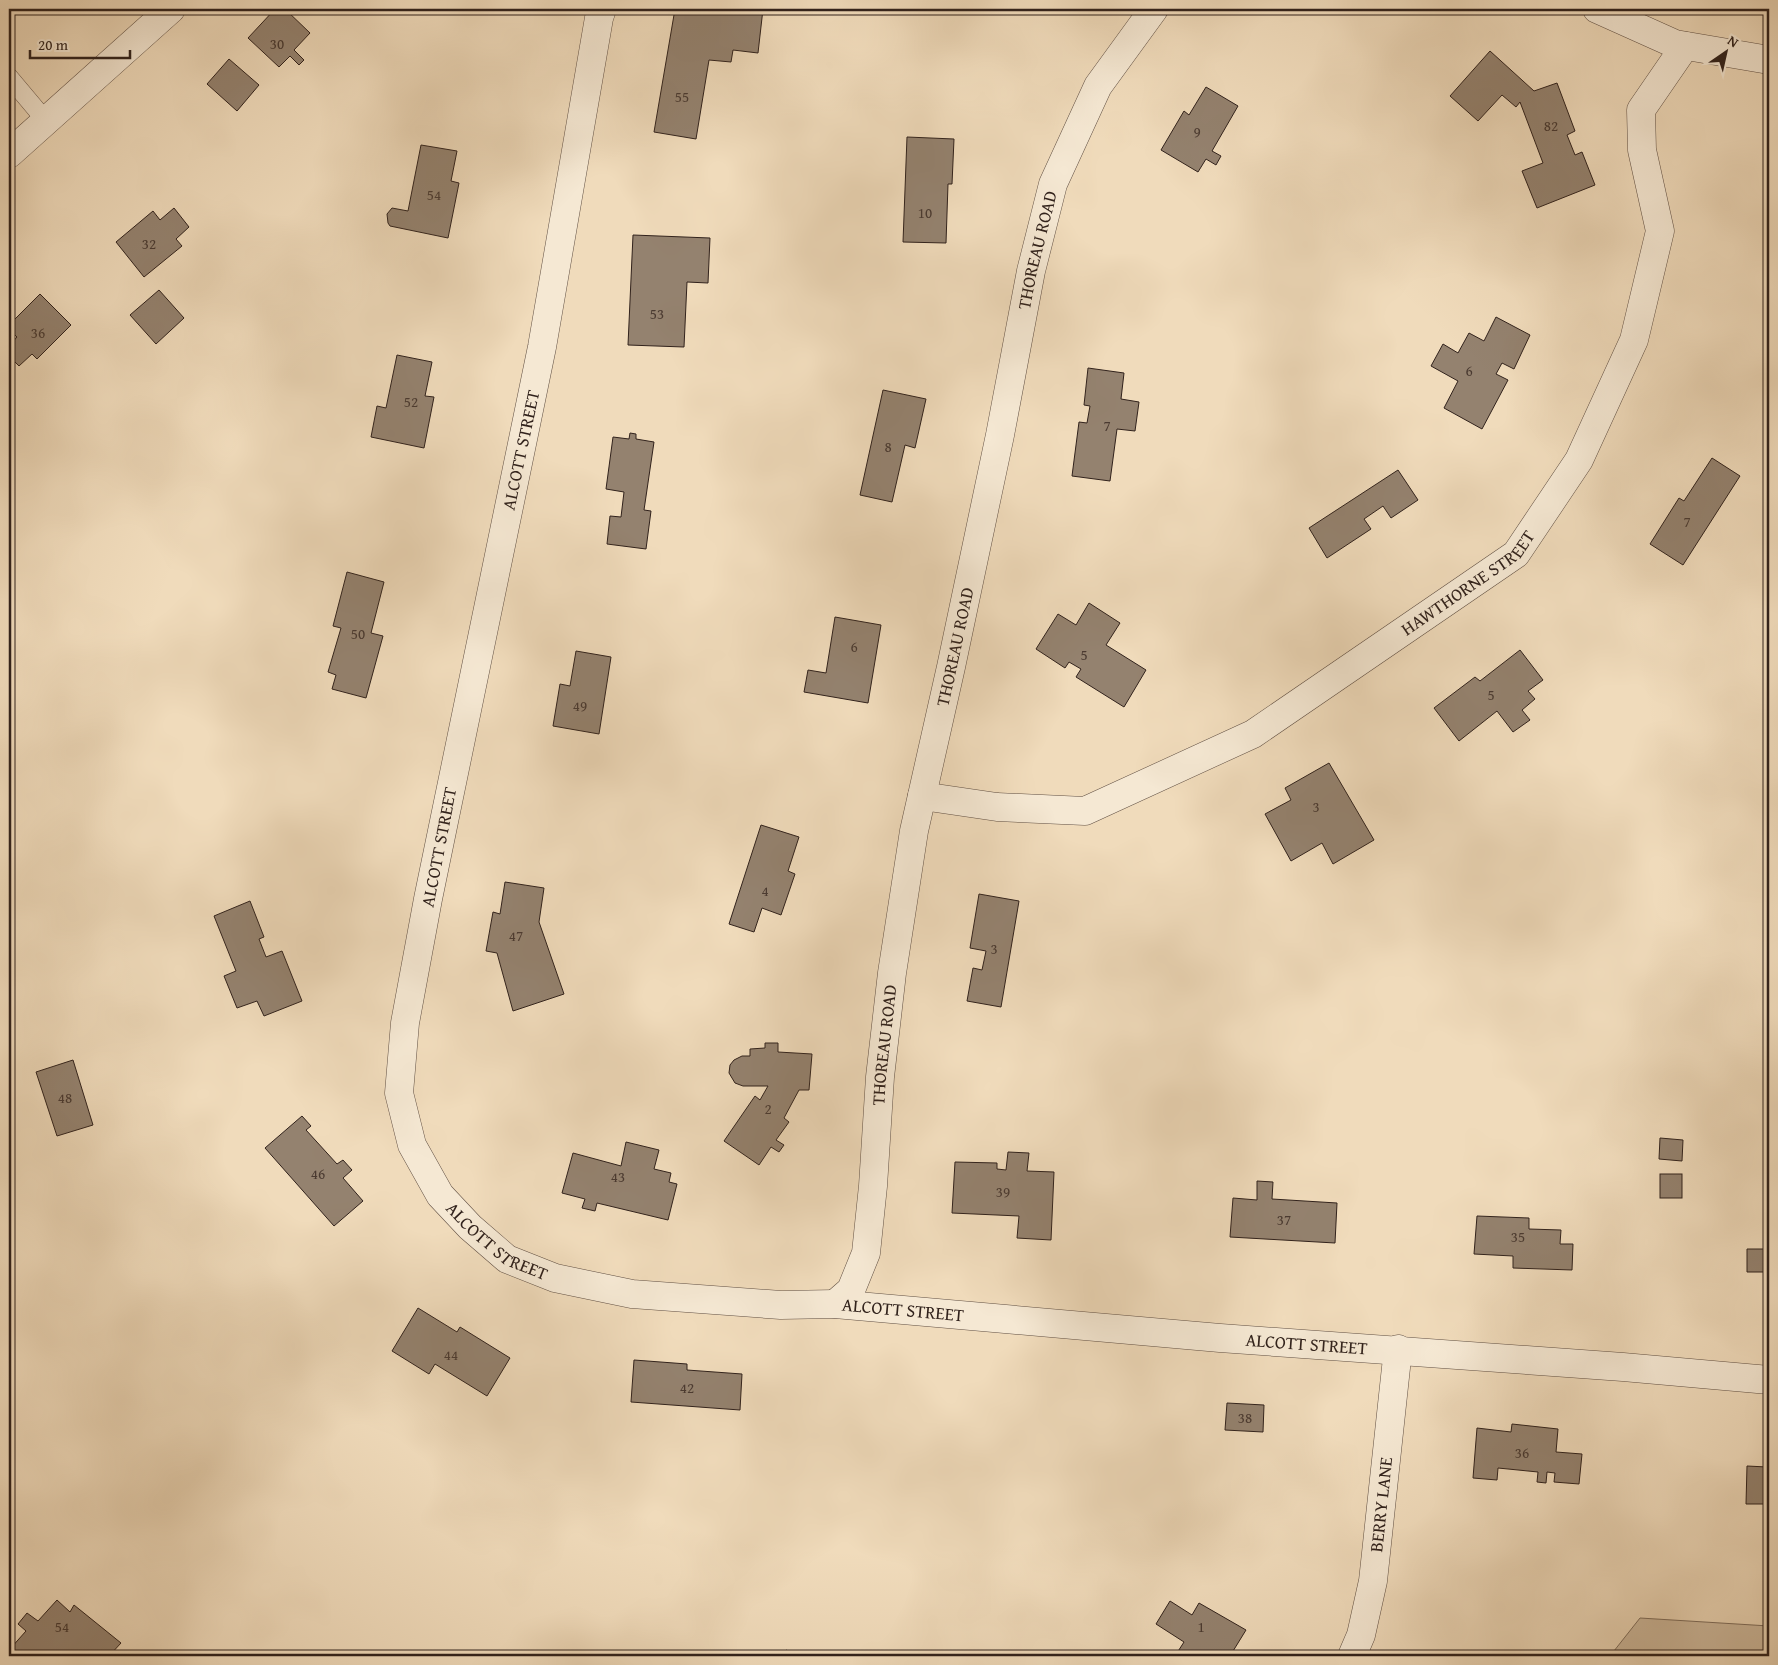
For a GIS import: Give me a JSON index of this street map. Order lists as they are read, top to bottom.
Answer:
{
  "streets": {
    "street": [
      "THOREAU ROAD",
      "ALCOTT STREET",
      "HAWTHORNE STREET",
      "BERRY LANE"
    ]
  },
  "crossings": [
    ["THOREAU ROAD", "ALCOTT STREET"],
    ["THOREAU ROAD", "HAWTHORNE STREET"],
    ["ALCOTT STREET", "BERRY LANE"]
  ],
  "house_numbers": [
    "30",
    "55",
    "82",
    "9",
    "54",
    "10",
    "32",
    "53",
    "36",
    "6",
    "52",
    "7",
    "8",
    "7",
    "50",
    "6",
    "5",
    "5",
    "49",
    "3",
    "4",
    "47",
    "3",
    "48",
    "2",
    "46",
    "43",
    "39",
    "37",
    "35",
    "44",
    "42",
    "38",
    "36",
    "54",
    "1"
  ],
  "scale_bar": "20 m",
  "north": "top right"
}
